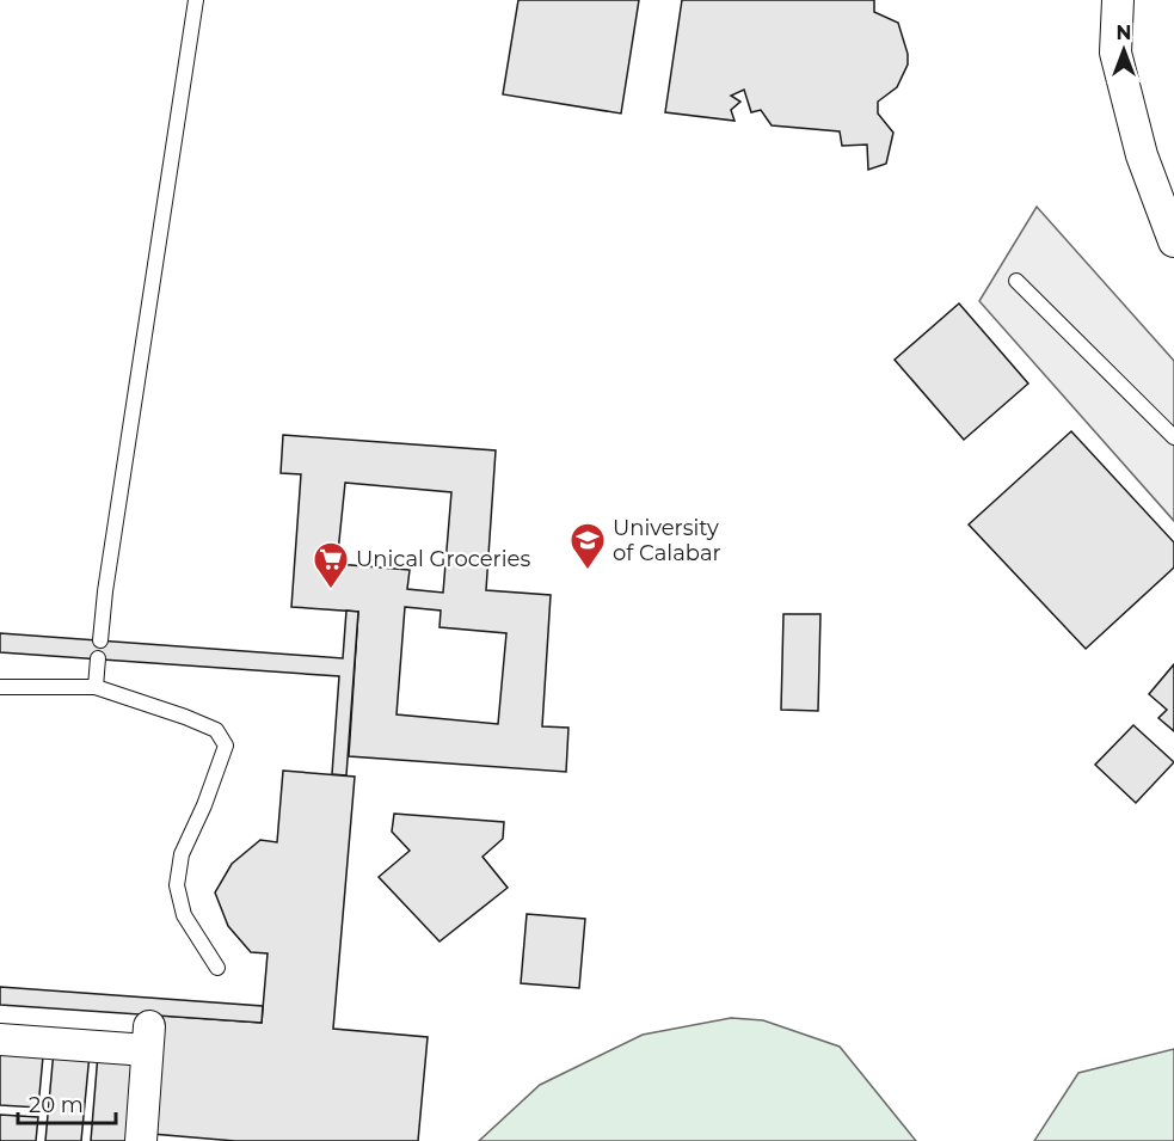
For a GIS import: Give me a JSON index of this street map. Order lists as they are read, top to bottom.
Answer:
{
  "places": {
    "school or university": ["University of Calabar"],
    "supermarket": ["Unical Groceries"]
  },
  "scale_bar": "20 m",
  "north": "top"
}
